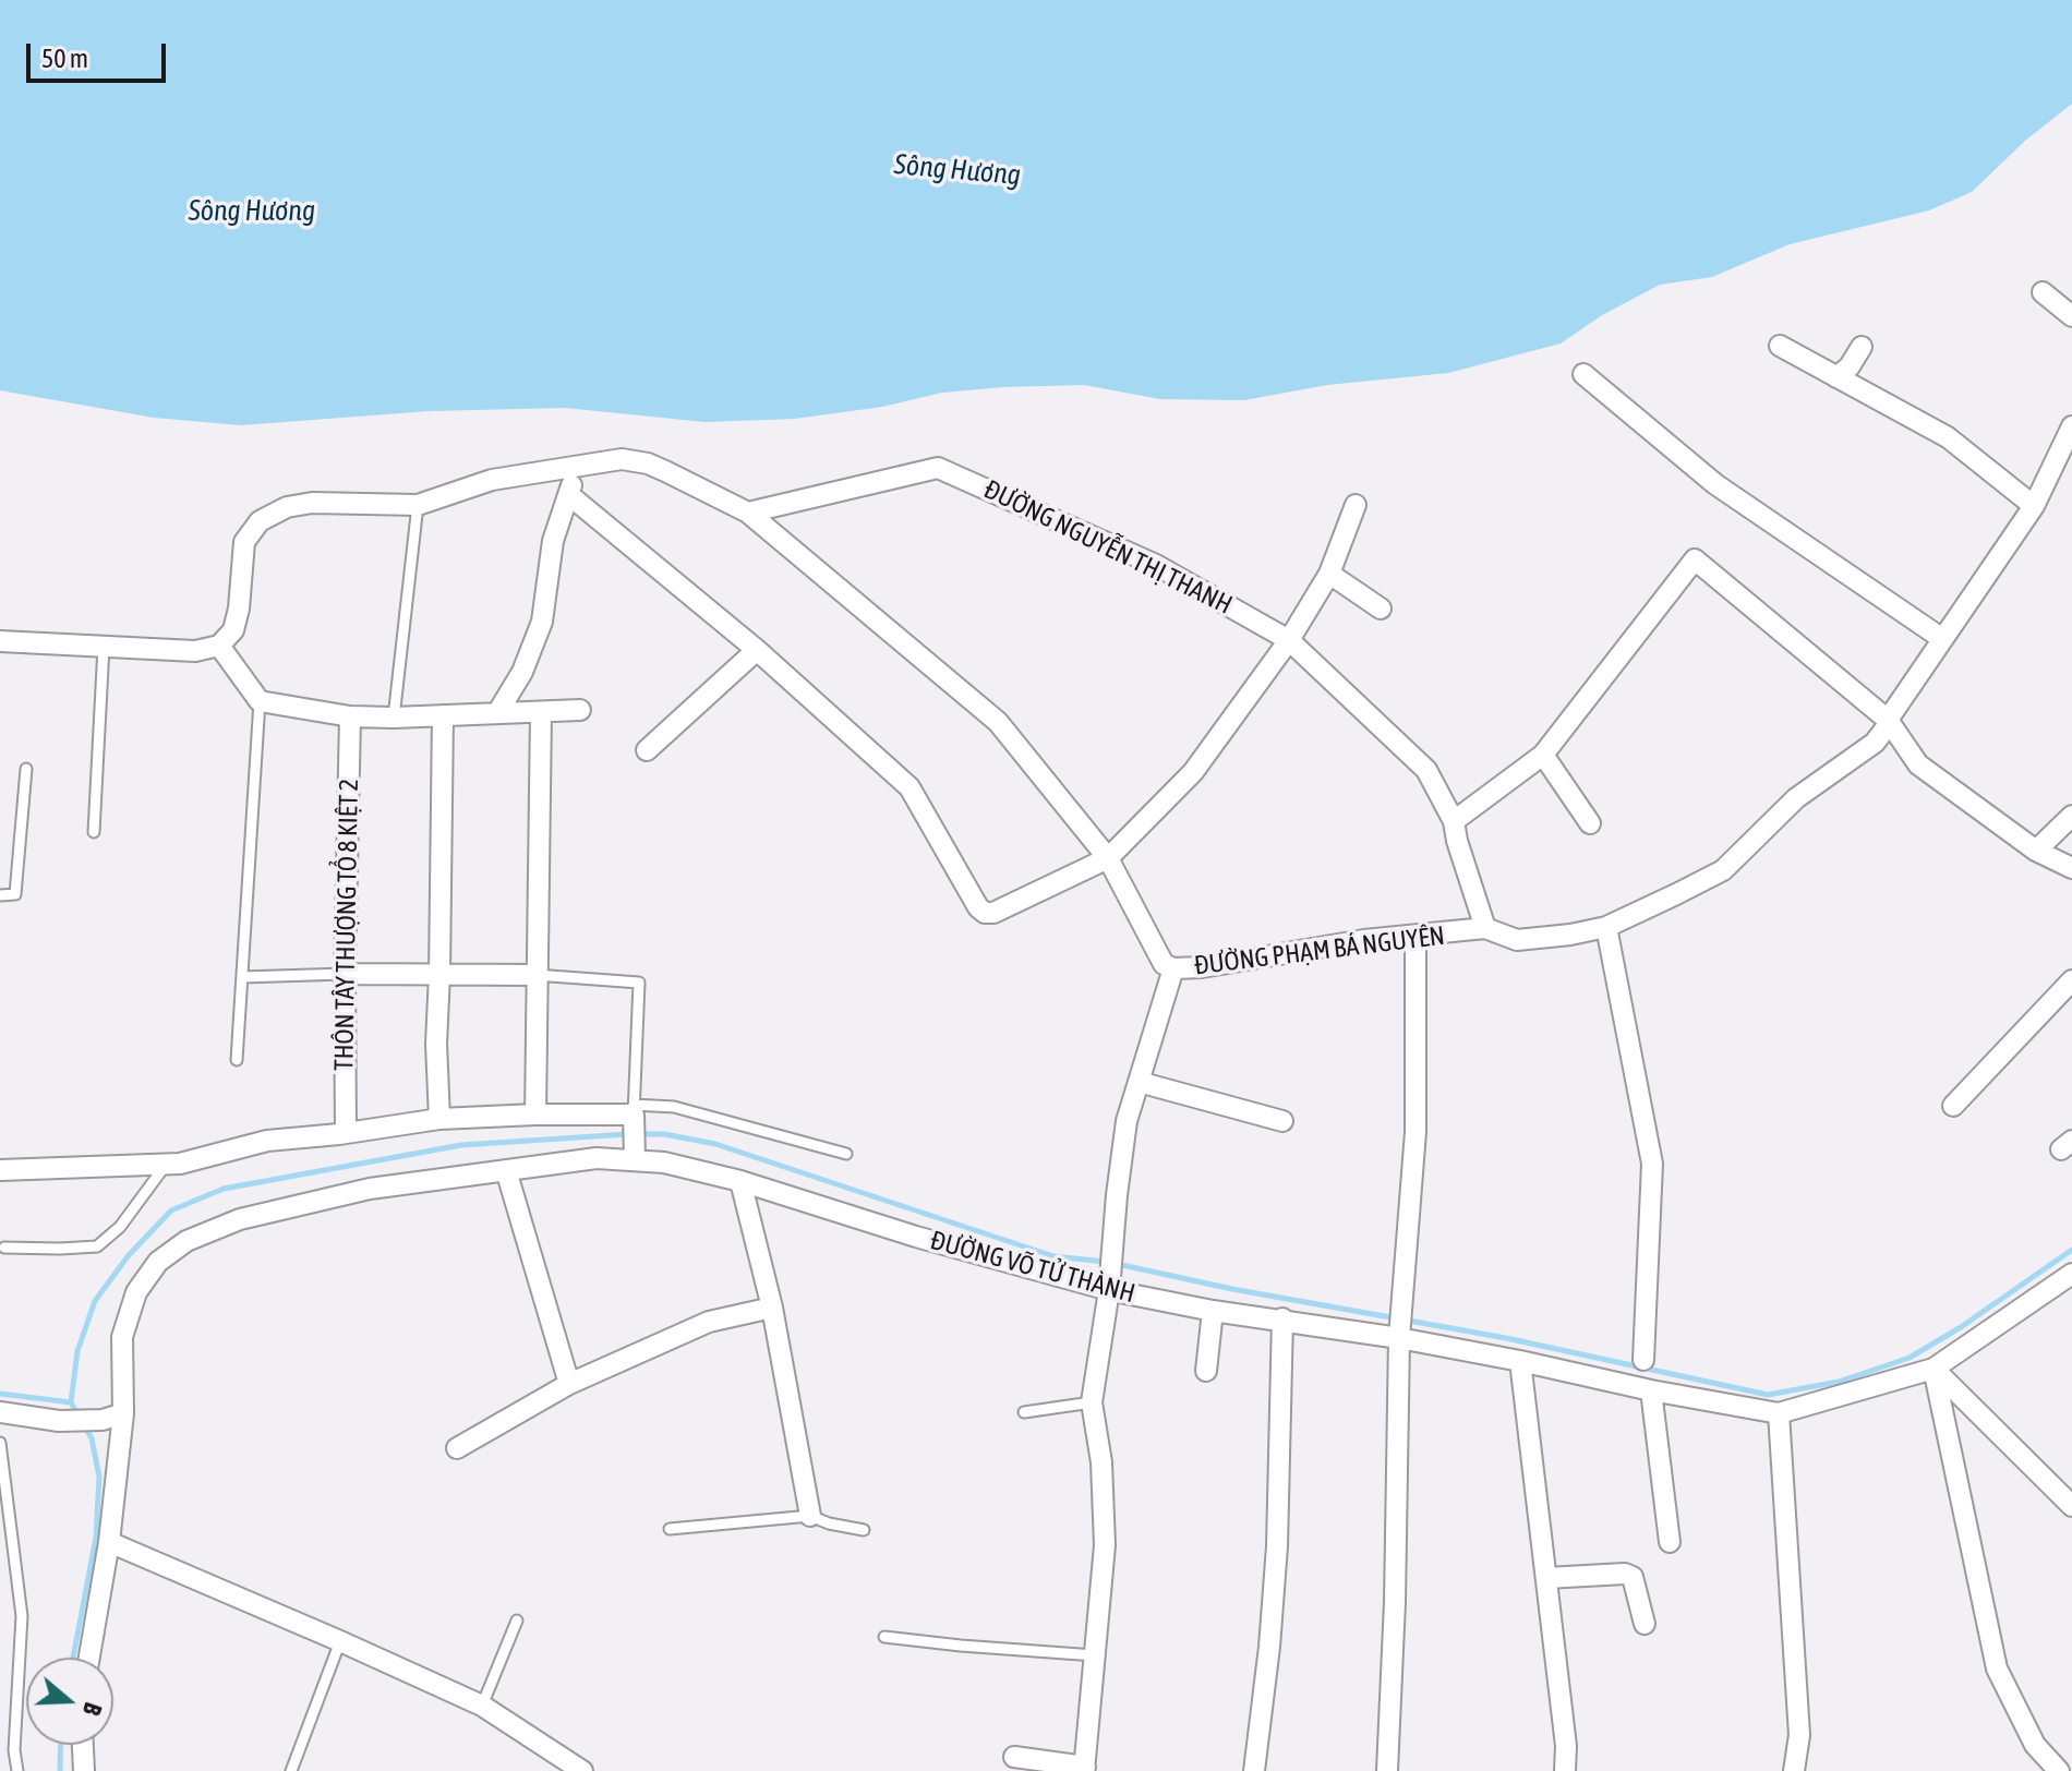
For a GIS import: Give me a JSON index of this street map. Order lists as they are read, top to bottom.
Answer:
{
  "streets": {
    "street": [
      "ĐƯỜNG NGUYỄN THỊ THANH",
      "THÔN TÂY THƯỢNG TỔ 8 KIỆT 2",
      "ĐƯỜNG PHẠM BÁ NGUYÊN",
      "ĐƯỜNG VÕ TỬ THÀNH"
    ]
  },
  "crossings": [
    ["ĐƯỜNG NGUYỄN THỊ THANH", "ĐƯỜNG PHẠM BÁ NGUYÊN"],
    ["ĐƯỜNG PHẠM BÁ NGUYÊN", "ĐƯỜNG VÕ TỬ THÀNH"]
  ],
  "water": ["Sông Hương"],
  "scale_bar": "50 m",
  "north": "right"
}
